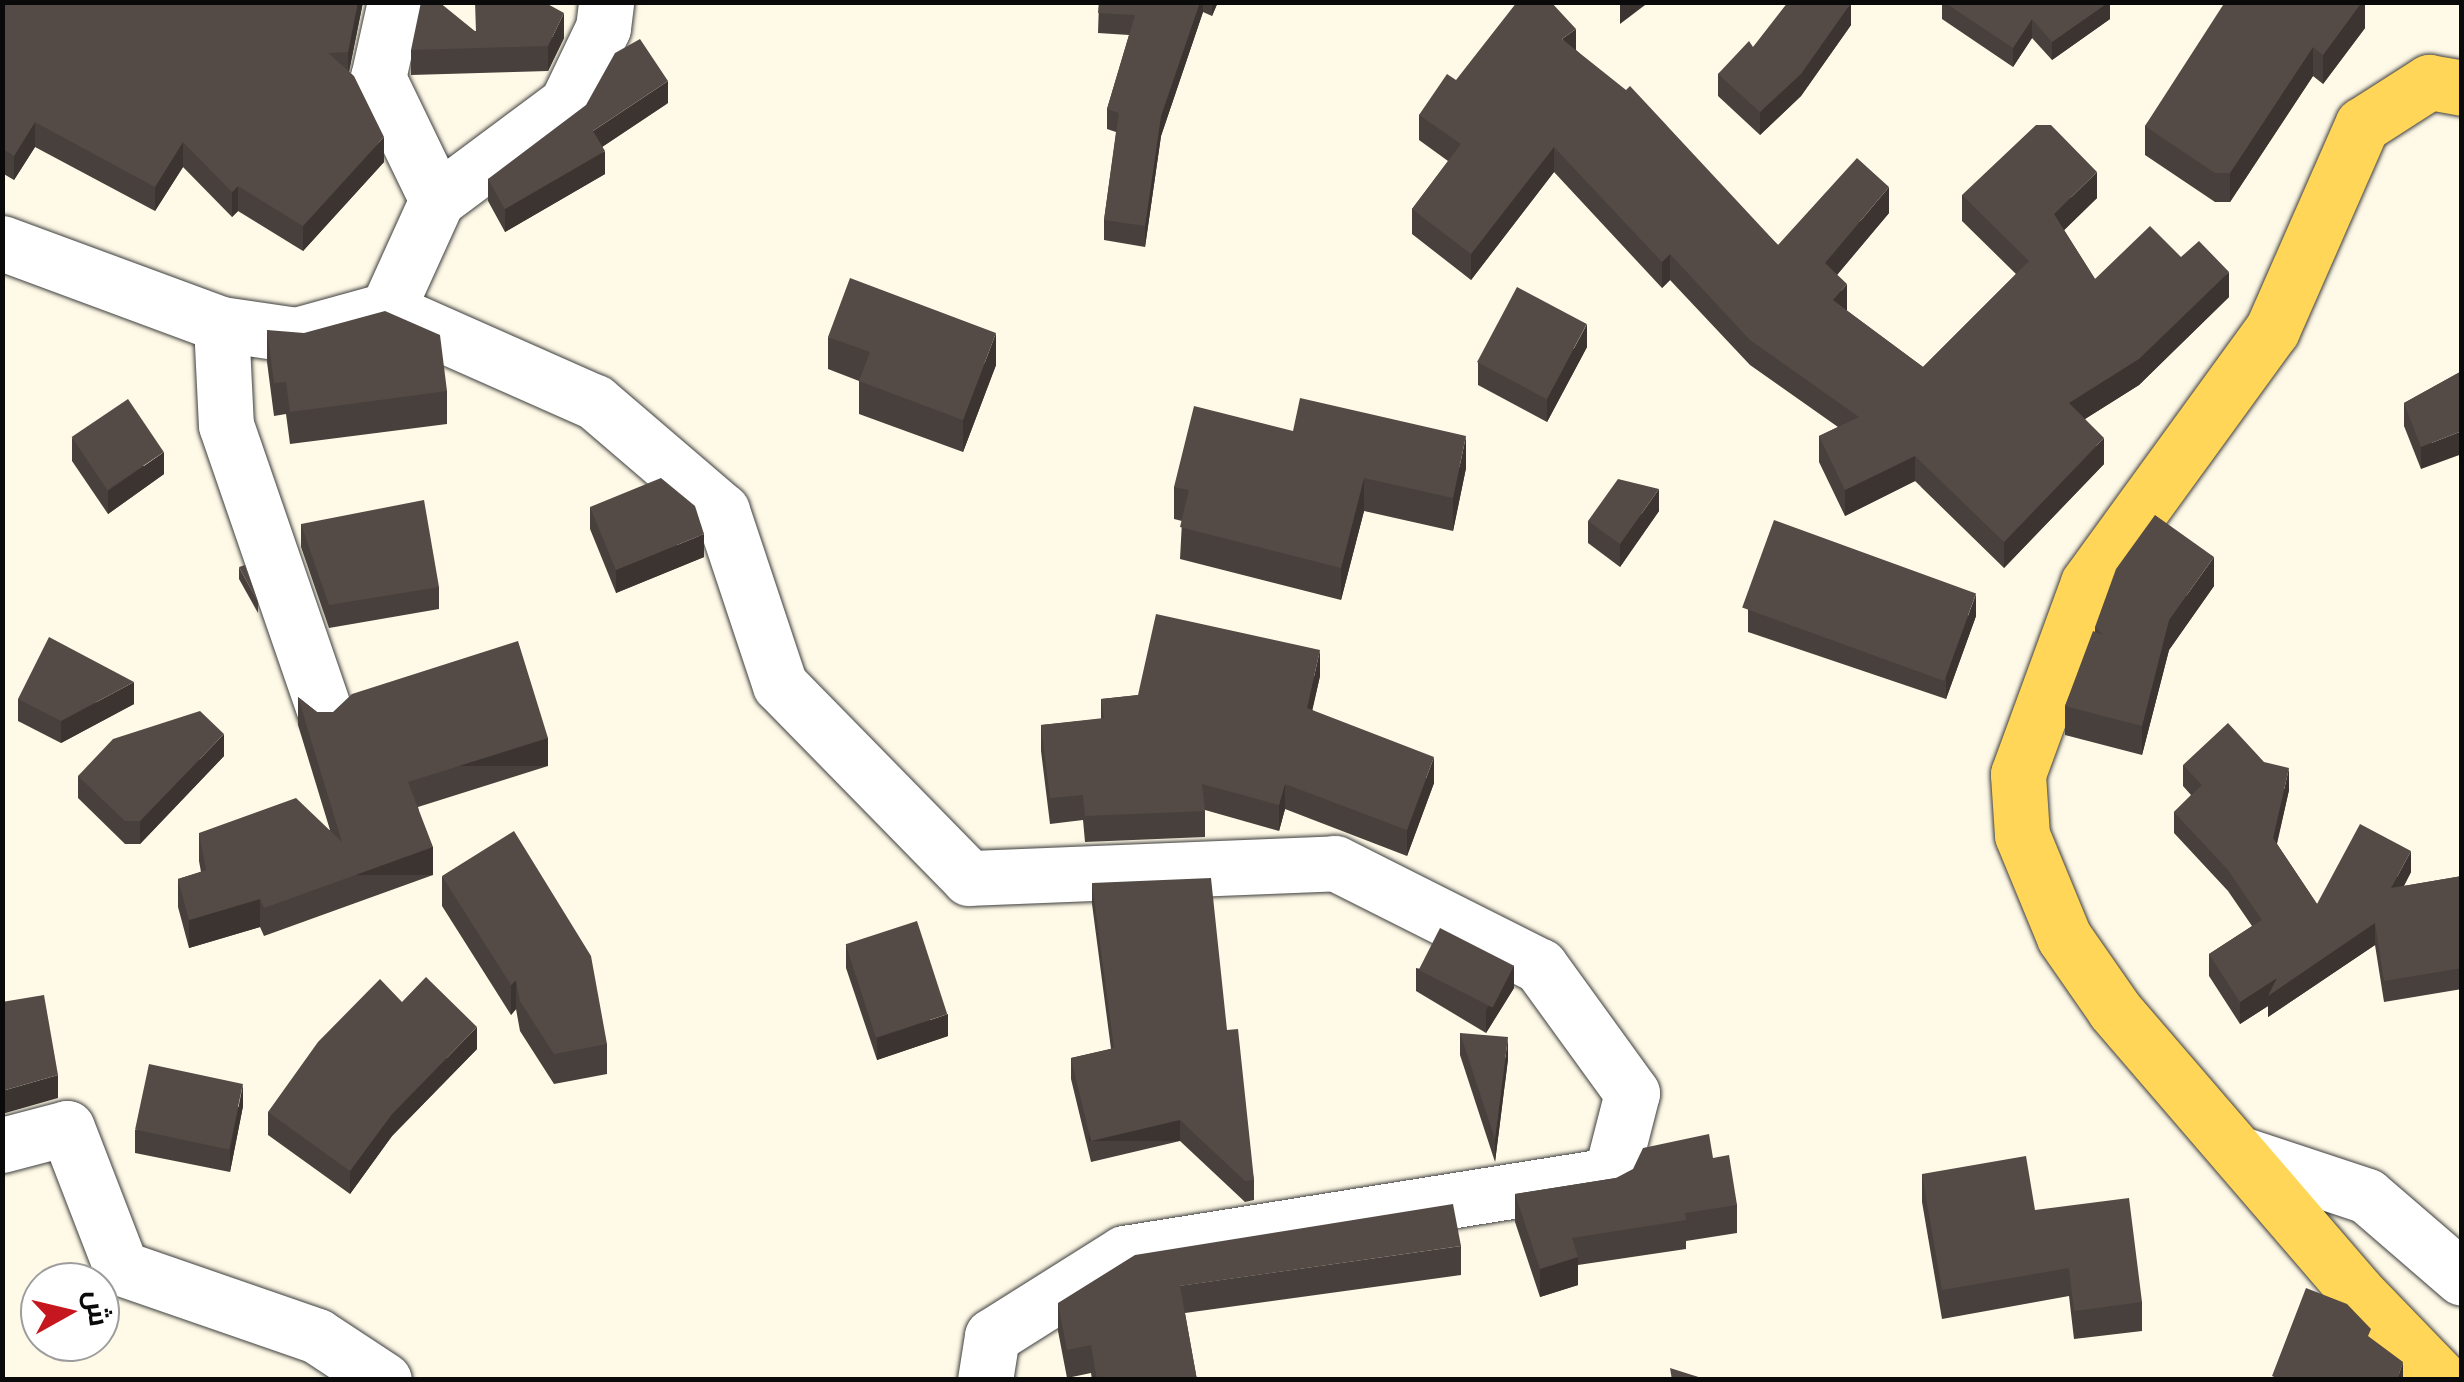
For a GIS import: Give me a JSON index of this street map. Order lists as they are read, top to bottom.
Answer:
{
  "north": "right"
}
